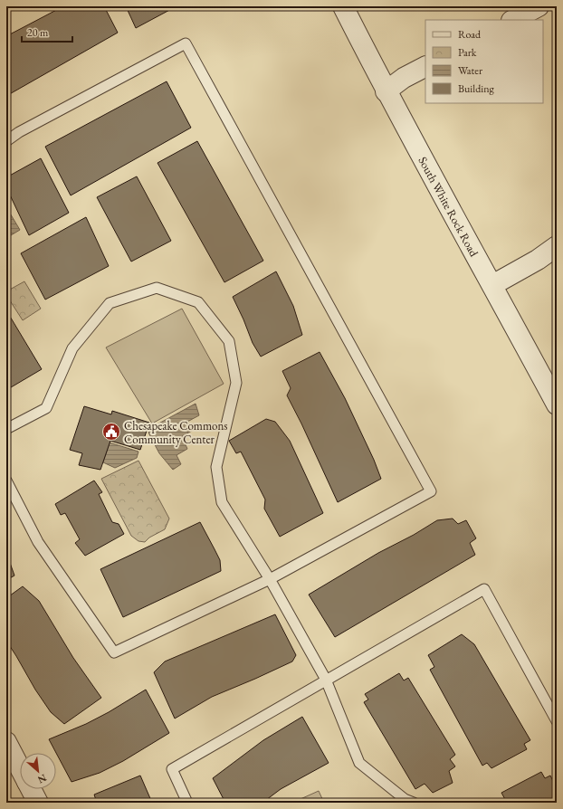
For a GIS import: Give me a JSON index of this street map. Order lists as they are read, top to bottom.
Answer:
{
  "streets": {
    "street": ["South White Rock Road"]
  },
  "places": {
    "public building": ["Chesapeake Commons Community Center"]
  },
  "legend": [
    "Road",
    "Park",
    "Water",
    "Building"
  ],
  "scale_bar": "20 m",
  "north": "bottom right"
}
